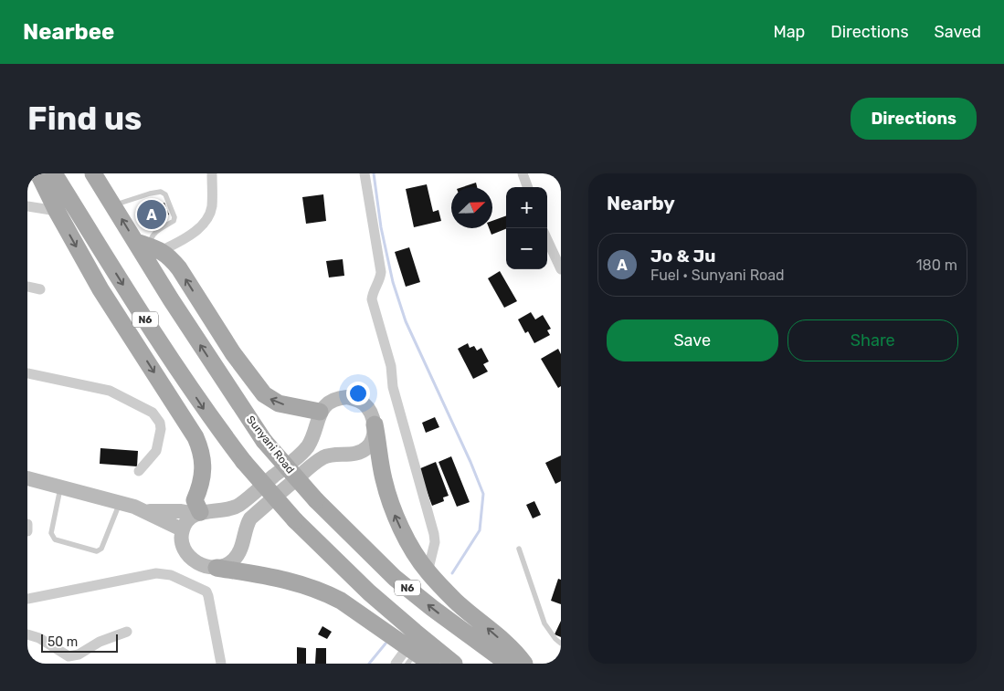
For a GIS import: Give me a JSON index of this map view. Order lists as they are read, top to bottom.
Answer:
{
  "streets": {
    "main road": ["N6", "Sunyani Road"]
  },
  "scale_bar": "50 m",
  "north": "top right",
  "page": {
    "header": "Nearbee",
    "nav": ["Map", "Directions", "Saved"],
    "buttons": [
      "Directions",
      ["Save", "Share"]
    ],
    "title": "Find us",
    "heading": "Nearby",
    "map_buttons": ["+", "−"],
    "pins": "A",
    "list": [
      {
        "mark": "A",
        "name": "Jo & Ju",
        "note": "Fuel · Sunyani Road",
        "value": "180 m"
      }
    ],
    "scale": "50 m"
  }
}
